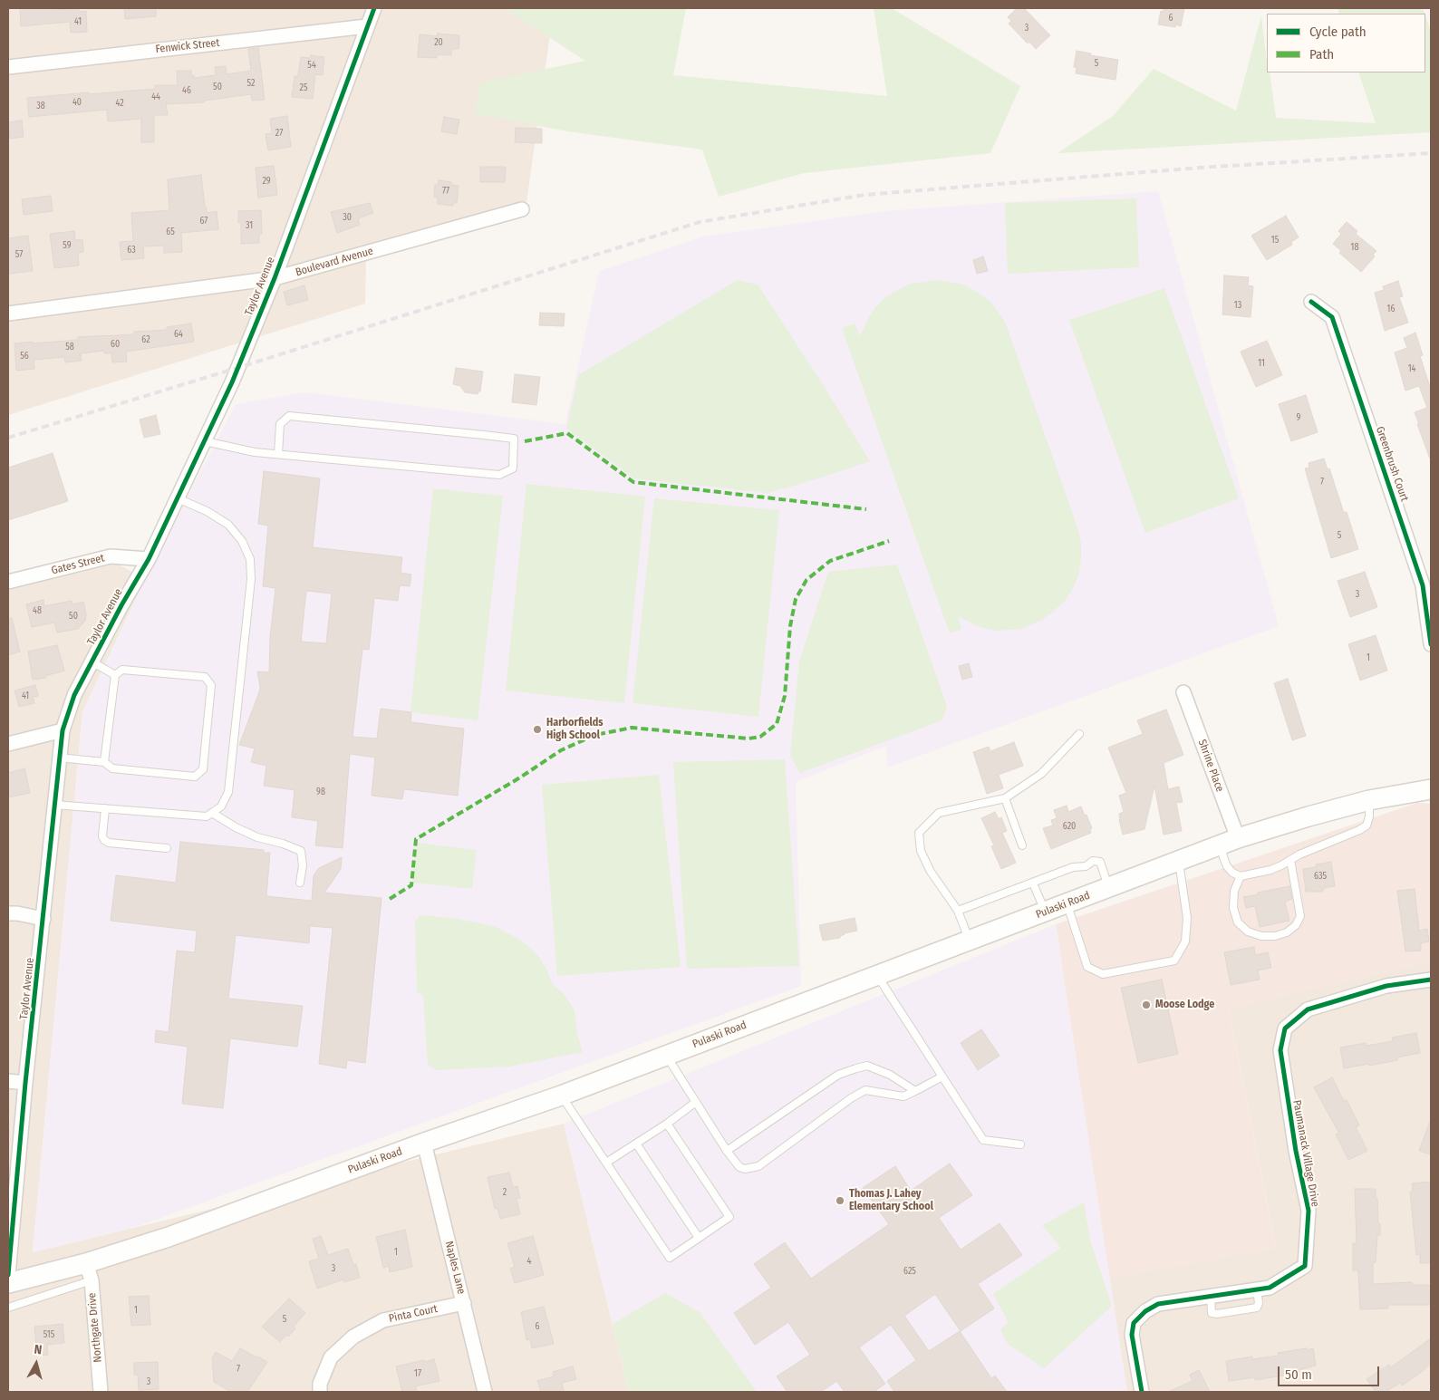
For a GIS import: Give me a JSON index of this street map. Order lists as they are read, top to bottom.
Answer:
{
  "streets": {
    "main road": ["Pulaski Road"],
    "street": [
      "Fenwick Street",
      "Boulevard Avenue",
      "Taylor Avenue",
      "Greenbrush Court",
      "Gates Street",
      "Shrine Place",
      "Paumanack Village Drive",
      "Naples Lane",
      "Pinta Court",
      "Northgate Drive"
    ]
  },
  "crossings": [
    ["Fenwick Street", "Taylor Avenue"],
    ["Boulevard Avenue", "Taylor Avenue"],
    ["Taylor Avenue", "Gates Street"],
    ["Shrine Place", "Pulaski Road"],
    ["Pulaski Road", "Naples Lane"],
    ["Pulaski Road", "Northgate Drive"],
    ["Naples Lane", "Pinta Court"]
  ],
  "places": ["Harborfields High School", "Moose Lodge", "Thomas J. Lahey Elementary School"],
  "house_numbers": [
    "6",
    "41",
    "3",
    "20",
    "5",
    "54",
    "52",
    "50",
    "25",
    "46",
    "44",
    "40",
    "42",
    "38",
    "27",
    "29",
    "77",
    "30",
    "67",
    "31",
    "65",
    "15",
    "59",
    "18",
    "63",
    "57",
    "13",
    "16",
    "64",
    "62",
    "60",
    "58",
    "56",
    "11",
    "14",
    "9",
    "7",
    "5",
    "3",
    "48",
    "50",
    "1",
    "41",
    "98",
    "620",
    "635",
    "2",
    "1",
    "4",
    "3",
    "625",
    "1",
    "5",
    "6",
    "515",
    "7",
    "17",
    "3"
  ],
  "legend": ["Cycle path", "Path"],
  "scale_bar": "50 m",
  "north": "top"
}
